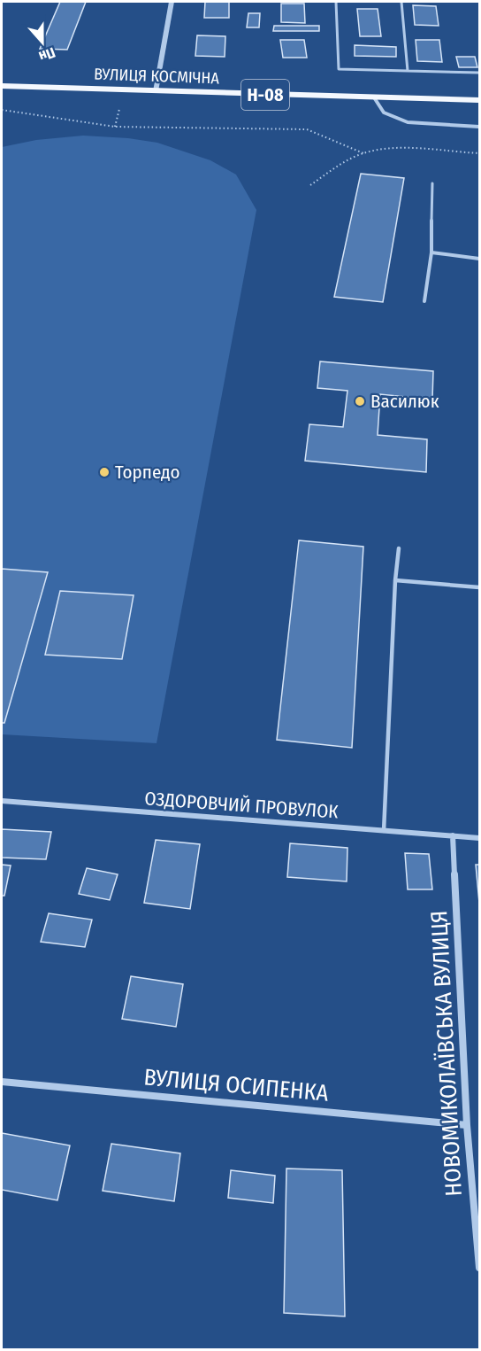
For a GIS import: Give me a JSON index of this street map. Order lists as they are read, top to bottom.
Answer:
{
  "streets": {
    "main road": ["ВУЛИЦЯ КОСМІЧНА", "Н-08"],
    "street": ["ОЗДОРОВЧИЙ ПРОВУЛОК", "НОВОМИКОЛАЇВСЬКА ВУЛИЦЯ", "ВУЛИЦЯ ОСИПЕНКА"]
  },
  "crossings": [
    ["ОЗДОРОВЧИЙ ПРОВУЛОК", "НОВОМИКОЛАЇВСЬКА ВУЛИЦЯ"],
    ["НОВОМИКОЛАЇВСЬКА ВУЛИЦЯ", "ВУЛИЦЯ ОСИПЕНКА"]
  ],
  "places": ["Василюк", "Торпедо"],
  "north": "bottom"
}
